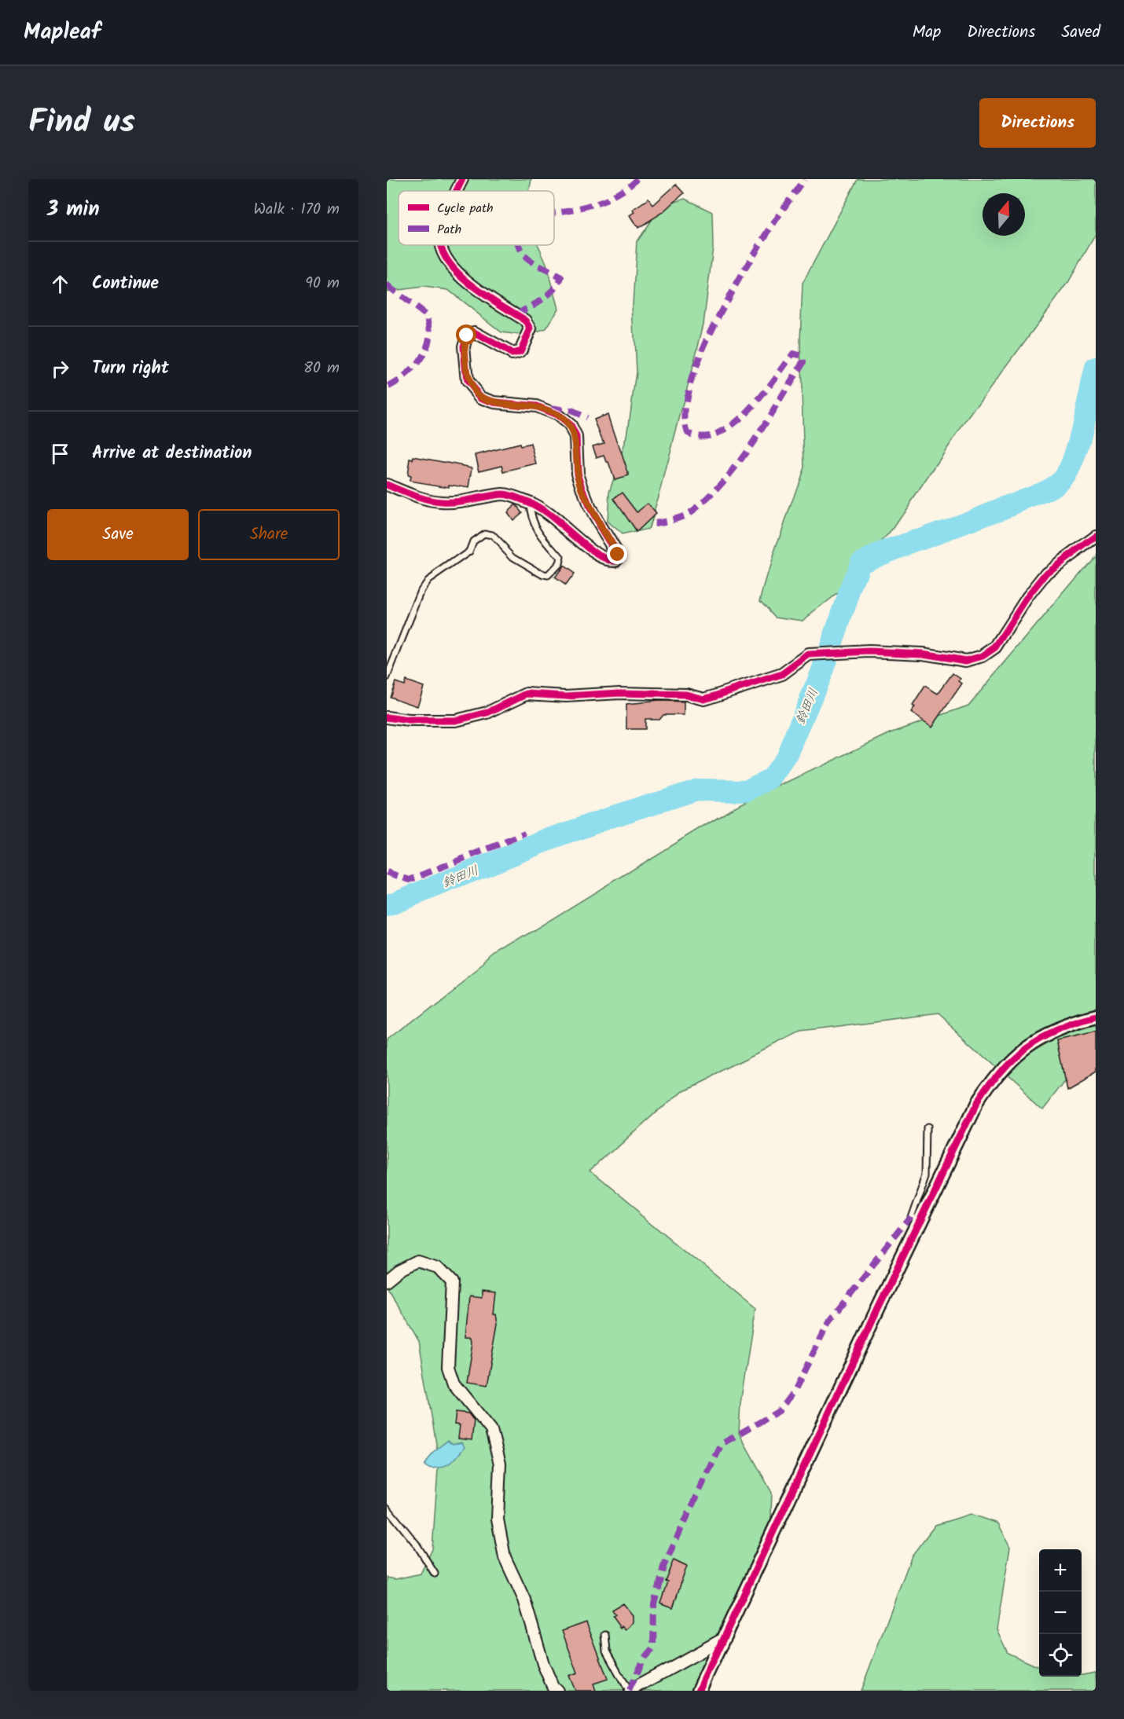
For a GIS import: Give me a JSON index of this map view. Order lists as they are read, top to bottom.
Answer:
{
  "water": ["鈴田川"],
  "legend": ["Cycle path", "Path"],
  "north": "top",
  "page": {
    "header": "Mapleaf",
    "nav": ["Map", "Directions", "Saved"],
    "title": "Find us",
    "buttons": [
      "Directions",
      ["Save", "Share"]
    ],
    "heading": ["3 min", "Walk · 170 m"],
    "list": [
      ["Continue", "90 m"],
      ["Turn right", "80 m"],
      "Arrive at destination"
    ],
    "map_buttons": ["+", "−"]
  }
}
